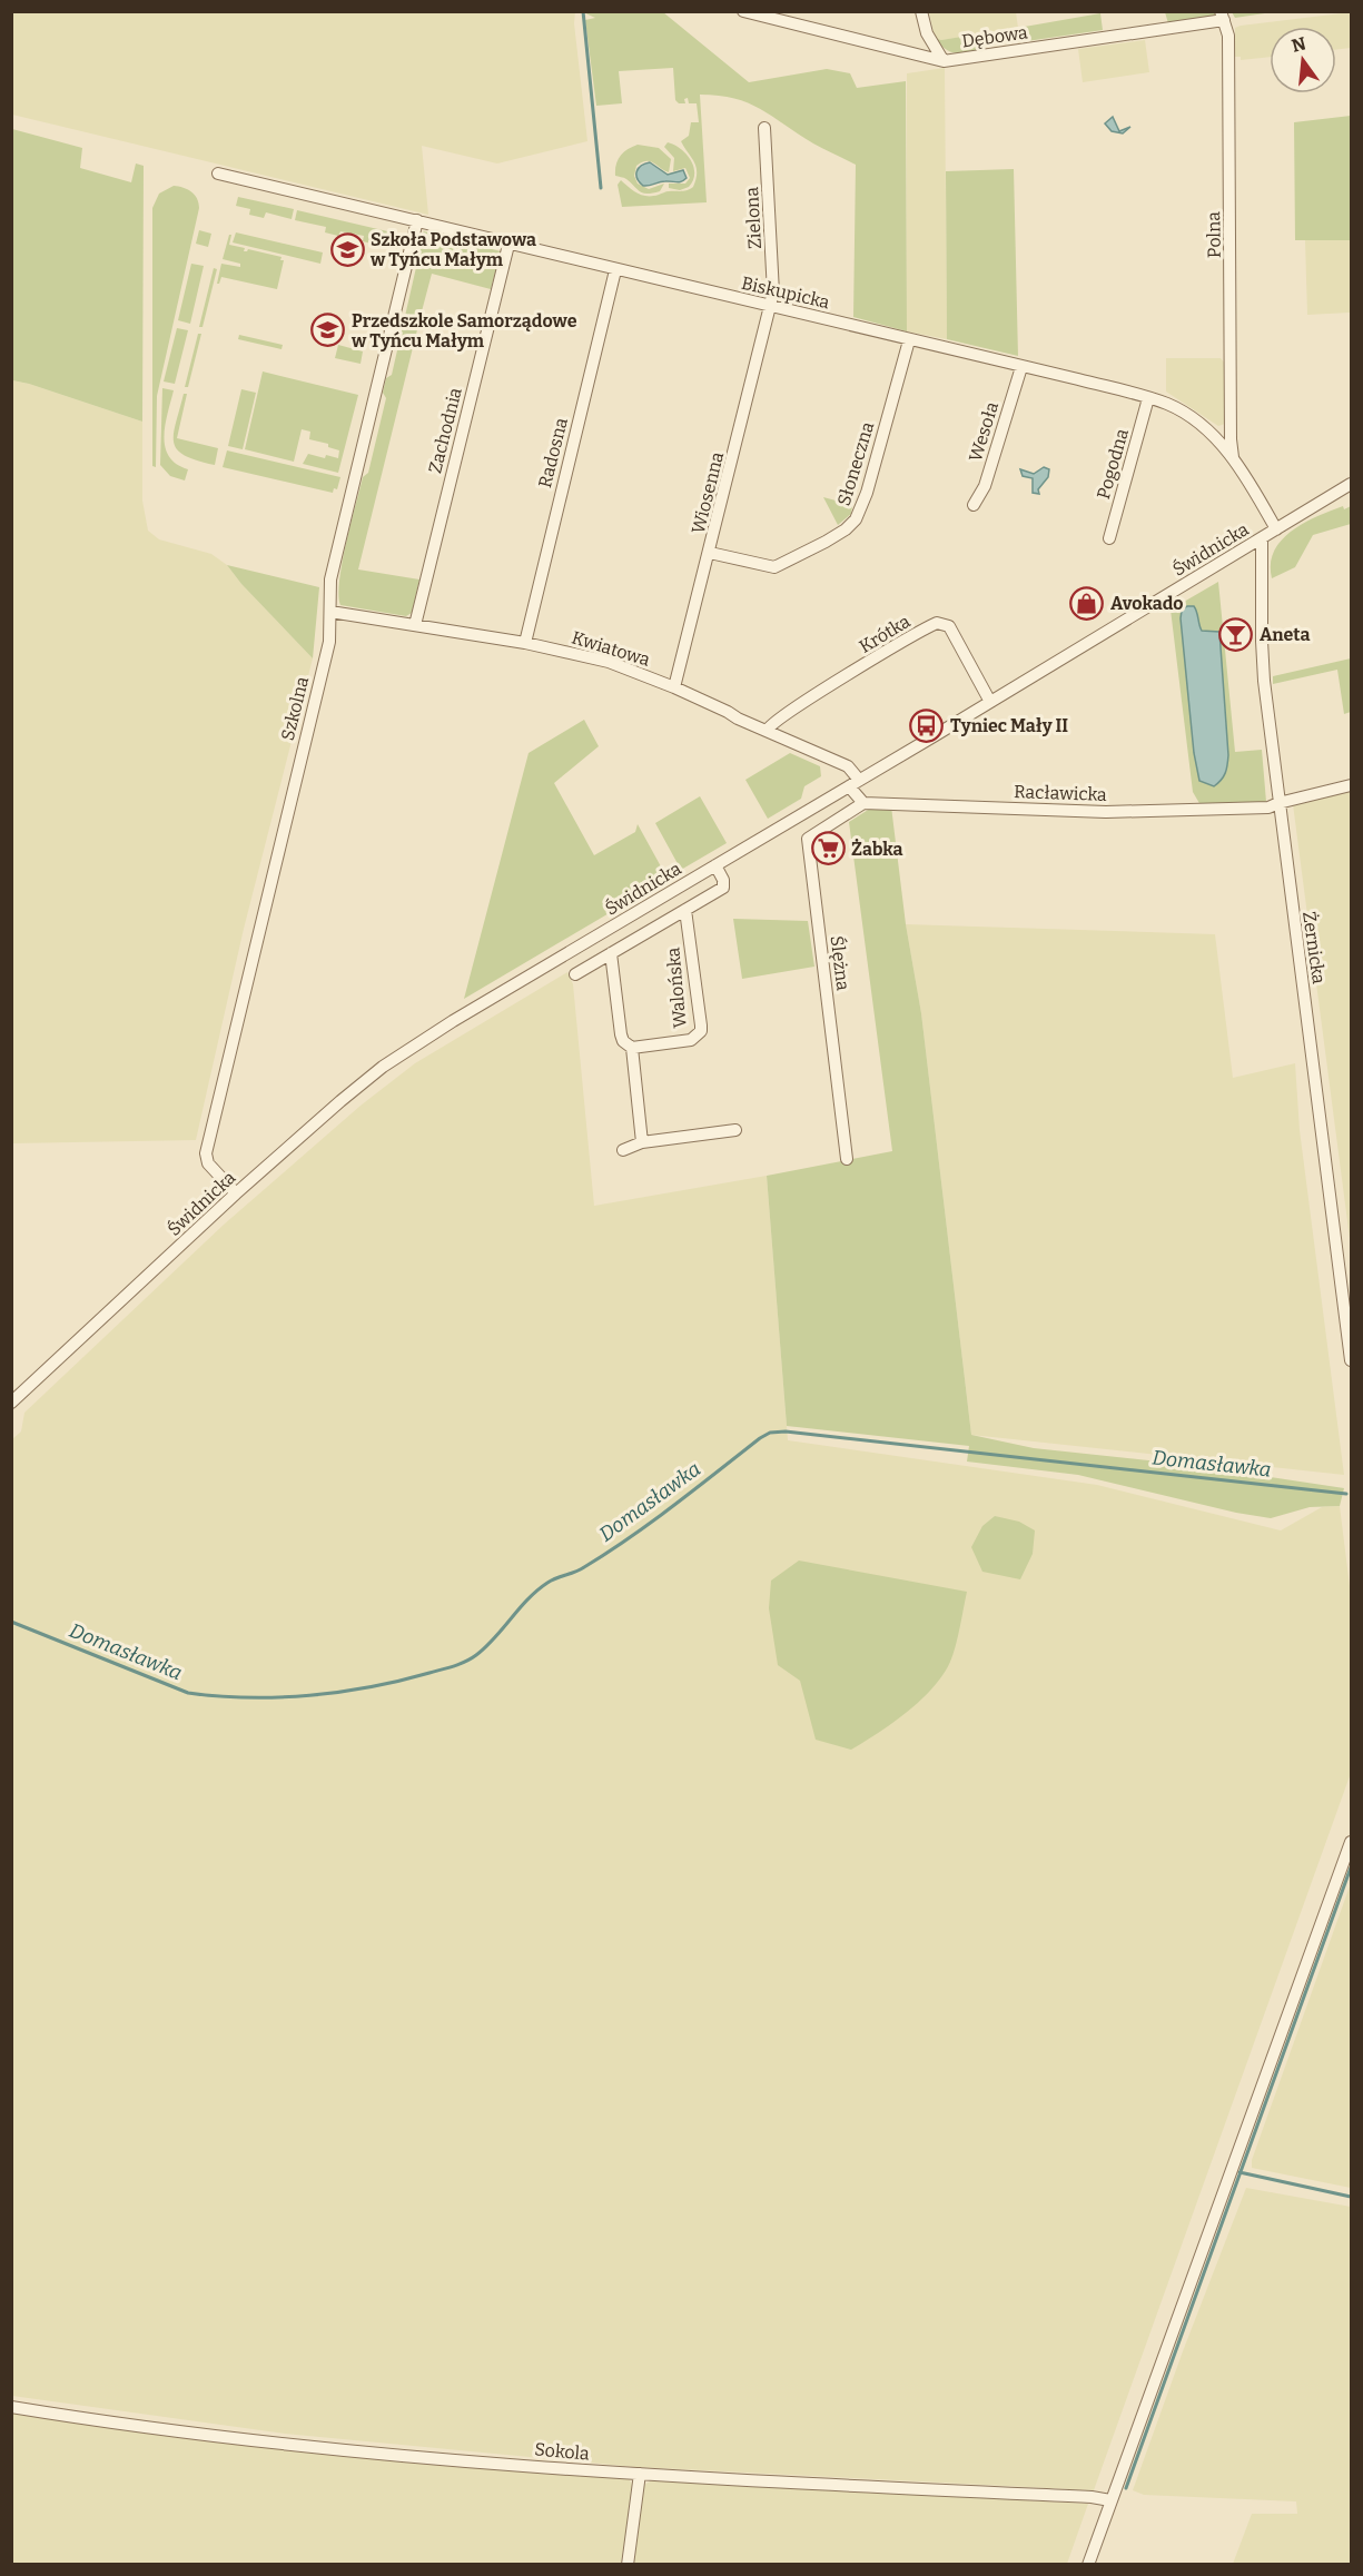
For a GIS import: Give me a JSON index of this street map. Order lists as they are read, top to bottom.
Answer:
{
  "streets": {
    "street": [
      "Dębowa",
      "Zielona",
      "Polna",
      "Biskupicka",
      "Zachodnia",
      "Wesoła",
      "Radosna",
      "Słoneczna",
      "Pogodna",
      "Wiosenna",
      "Świdnicka",
      "Krótka",
      "Kwiatowa",
      "Szkolna",
      "Racławicka",
      "Żernicka",
      "Ślężna",
      "Walońska",
      "Sokola"
    ]
  },
  "crossings": [
    ["Dębowa", "Polna"],
    ["Zielona", "Biskupicka"],
    ["Zielona", "Wiosenna"],
    ["Polna", "Biskupicka"],
    ["Biskupicka", "Zachodnia"],
    ["Biskupicka", "Wesoła"],
    ["Biskupicka", "Radosna"],
    ["Biskupicka", "Słoneczna"],
    ["Biskupicka", "Pogodna"],
    ["Biskupicka", "Wiosenna"],
    ["Biskupicka", "Świdnicka"],
    ["Biskupicka", "Szkolna"],
    ["Zachodnia", "Kwiatowa"],
    ["Radosna", "Kwiatowa"],
    ["Słoneczna", "Wiosenna"],
    ["Wiosenna", "Kwiatowa"],
    ["Świdnicka", "Krótka"],
    ["Świdnicka", "Kwiatowa"],
    ["Świdnicka", "Szkolna"],
    ["Świdnicka", "Żernicka"],
    ["Krótka", "Kwiatowa"],
    ["Kwiatowa", "Szkolna"],
    ["Racławicka", "Żernicka"],
    ["Racławicka", "Ślężna"]
  ],
  "water": ["Domasławka"],
  "places": {
    "school or university": ["Szkoła Podstawowa w Tyńcu Małym", "Przedszkole Samorządowe w Tyńcu Małym"],
    "shop": ["Avokado"],
    "bar": ["Aneta"],
    "bus stop": ["Tyniec Mały II"],
    "supermarket": ["Żabka"]
  },
  "north": "top"
}
